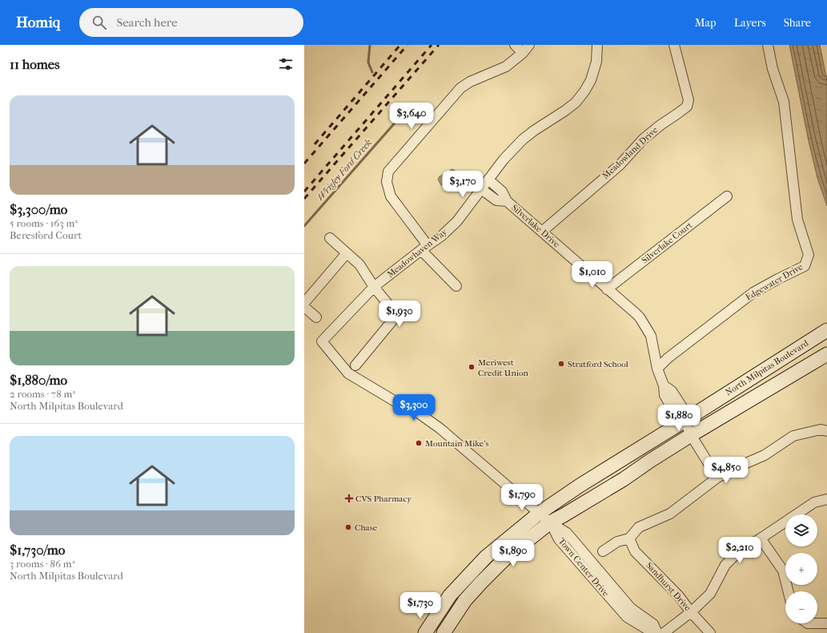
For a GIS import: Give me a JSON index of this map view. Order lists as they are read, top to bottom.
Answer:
{
  "streets": {
    "main road": ["North Milpitas Boulevard"],
    "street": [
      "Meadowland Drive",
      "Silverlake Drive",
      "Silverlake Court",
      "Meadowhaven Way",
      "Edgewater Drive",
      "Town Center Drive",
      "Sandhurst Drive"
    ]
  },
  "crossings": [
    ["Meadowland Drive", "Silverlake Drive"],
    ["Silverlake Drive", "Silverlake Court"],
    ["Silverlake Drive", "Meadowhaven Way"],
    ["Silverlake Drive", "Edgewater Drive"],
    ["Silverlake Drive", "North Milpitas Boulevard"],
    ["Meadowhaven Way", "North Milpitas Boulevard"],
    ["North Milpitas Boulevard", "Town Center Drive"]
  ],
  "water": ["Wrigley Ford Creek"],
  "places": {
    "other": [
      "Stratford School",
      "Meriwest Credit Union",
      "Mountain Mike's",
      "Chase"
    ],
    "health": ["CVS Pharmacy"]
  },
  "page": {
    "header": "Homiq",
    "search": "Search here",
    "nav": ["Map", "Layers", "Share"],
    "heading": "11 homes",
    "list": [
      {
        "name": "$3,300/mo",
        "note": "5 rooms · 163 m² · Beresford Court"
      },
      {
        "name": "$1,880/mo",
        "note": "2 rooms · 78 m² · North Milpitas Boulevard"
      },
      {
        "name": "$1,730/mo",
        "note": "3 rooms · 86 m² · North Milpitas Boulevard"
      }
    ],
    "price": [
      "$3,640",
      "$3,170",
      "$1,010",
      "$1,930",
      "$3,300",
      "$1,880",
      "$4,850",
      "$1,790",
      "$2,210",
      "$1,890",
      "$1,730"
    ],
    "map_buttons": ["+", "−"]
  }
}
